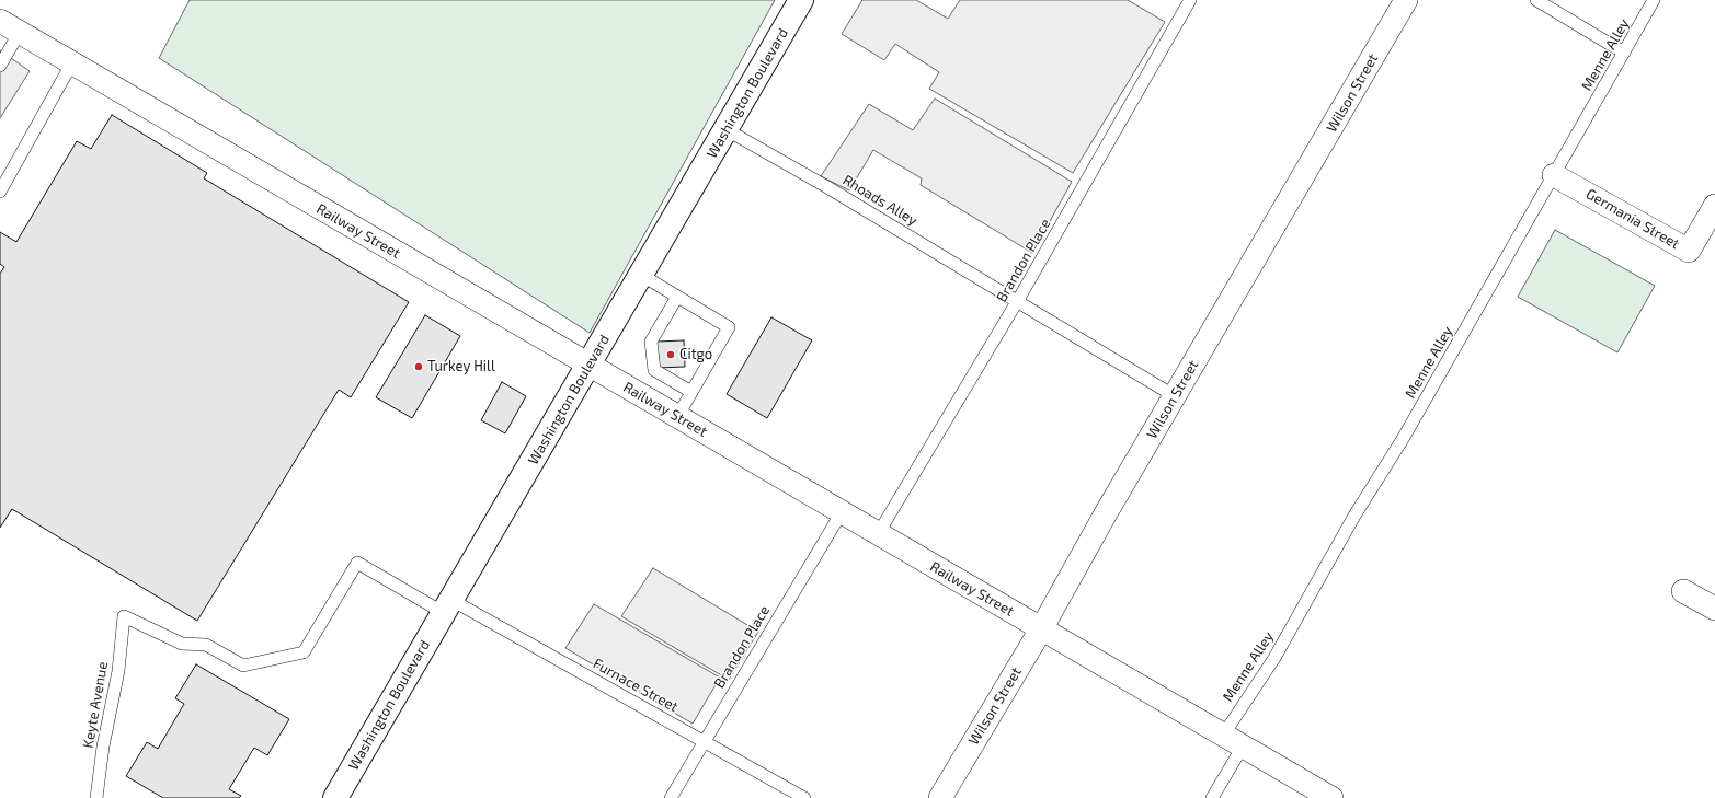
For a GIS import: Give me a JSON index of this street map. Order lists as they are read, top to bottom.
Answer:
{
  "streets": {
    "main road": ["Washington Boulevard"],
    "street": ["Wilson Street", "Germania Street", "Railway Street"],
    "lane": [
      "Menne Alley",
      "Rhoads Alley",
      "Brandon Place",
      "Furnace Street",
      "Keyte Avenue"
    ]
  },
  "crossings": [
    ["Menne Alley", "Germania Street"],
    ["Menne Alley", "Railway Street"],
    ["Washington Boulevard", "Rhoads Alley"],
    ["Washington Boulevard", "Railway Street"],
    ["Washington Boulevard", "Furnace Street"],
    ["Wilson Street", "Rhoads Alley"],
    ["Wilson Street", "Railway Street"],
    ["Rhoads Alley", "Brandon Place"],
    ["Railway Street", "Brandon Place"],
    ["Brandon Place", "Furnace Street"],
    ["Furnace Street", "Keyte Avenue"]
  ],
  "places": ["Citgo", "Turkey Hill"]
}
